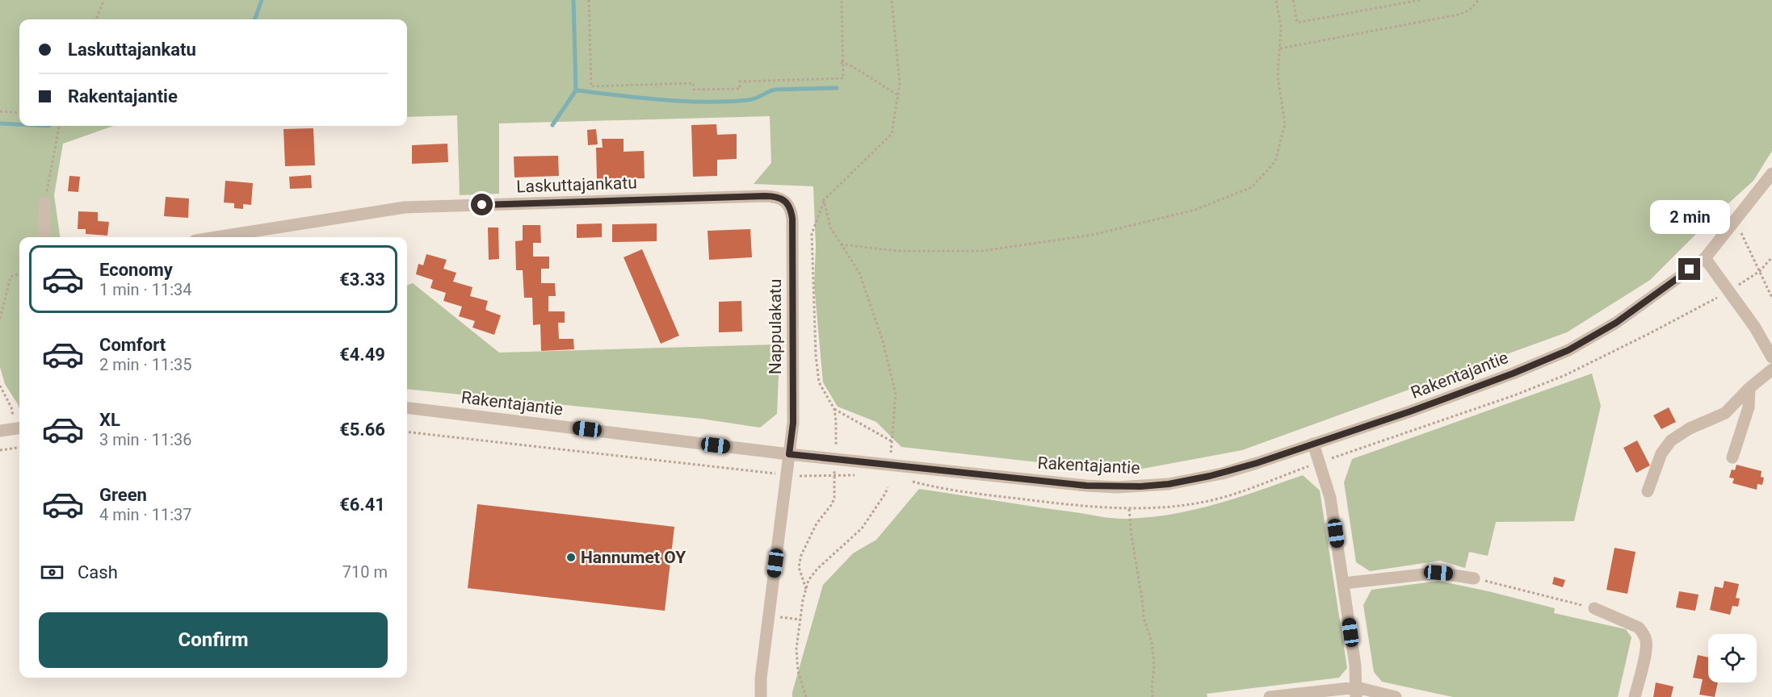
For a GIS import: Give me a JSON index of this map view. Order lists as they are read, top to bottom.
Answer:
{
  "streets": {
    "street": ["Laskuttajankatu", "Nappulakatu", "Rakentajantie"]
  },
  "crossings": [
    ["Laskuttajankatu", "Nappulakatu"],
    ["Nappulakatu", "Rakentajantie"]
  ],
  "places": ["Hannumet OY"],
  "page": {
    "banner": ["Laskuttajankatu", "Rakentajantie"],
    "bubble": "2 min",
    "list": [
      {
        "name": "Economy",
        "note": "1 min · 11:34",
        "value": "€3.33"
      },
      {
        "name": "Comfort",
        "note": "2 min · 11:35",
        "value": "€4.49"
      },
      {
        "name": "XL",
        "note": "3 min · 11:36",
        "value": "€5.66"
      },
      {
        "name": "Green",
        "note": "4 min · 11:37",
        "value": "€6.41"
      }
    ],
    "pay": ["Cash", "710 m"],
    "buttons": "Confirm"
  }
}
